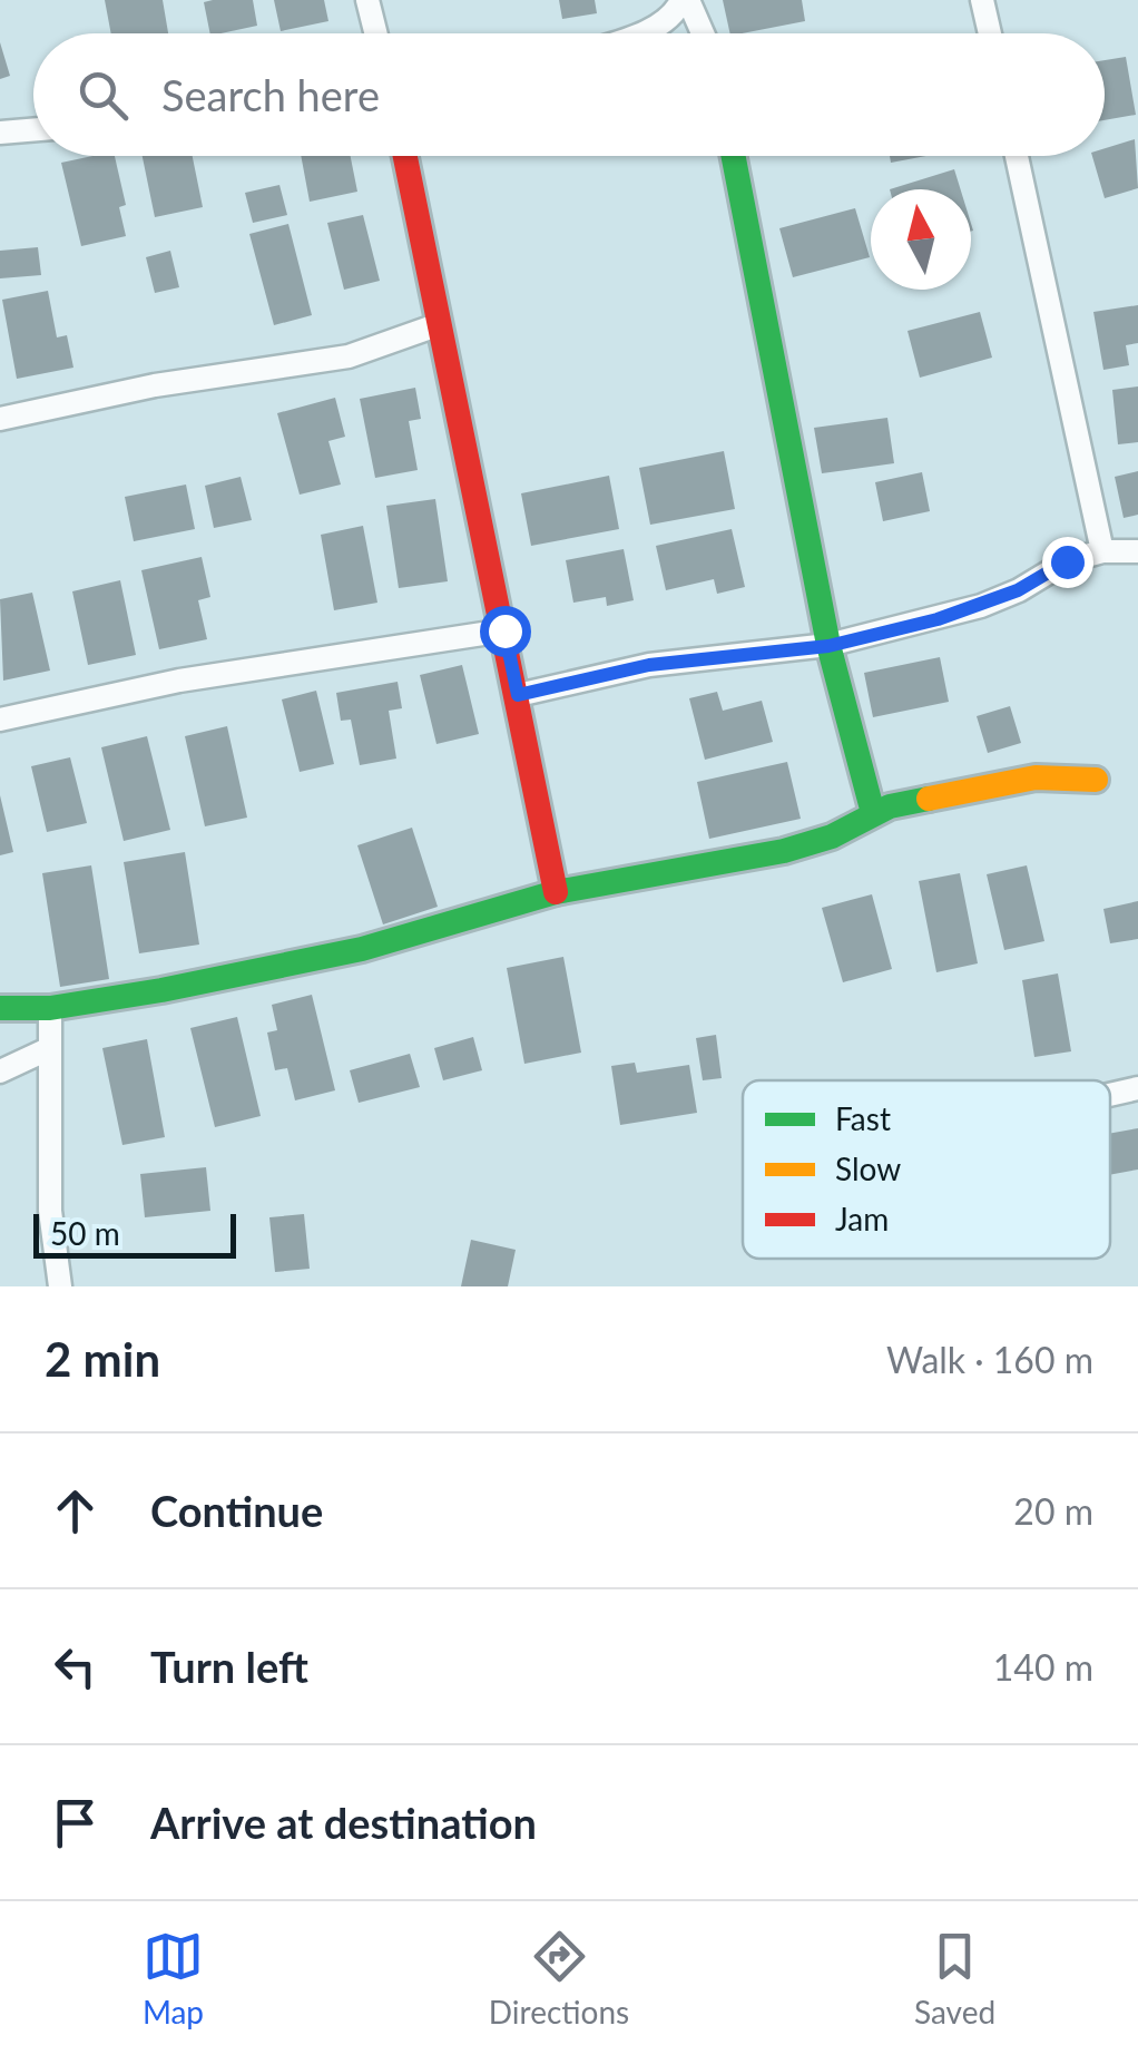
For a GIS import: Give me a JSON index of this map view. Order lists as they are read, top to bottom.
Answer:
{
  "legend": ["Fast", "Slow", "Jam"],
  "scale_bar": "50 m",
  "north": "top",
  "page": {
    "search": "Search here",
    "scale": "50 m",
    "heading": ["2 min", "Walk · 160 m"],
    "list": [
      ["Continue", "20 m"],
      ["Turn left", "140 m"],
      "Arrive at destination"
    ],
    "nav": ["Map", "Directions", "Saved"]
  }
}
